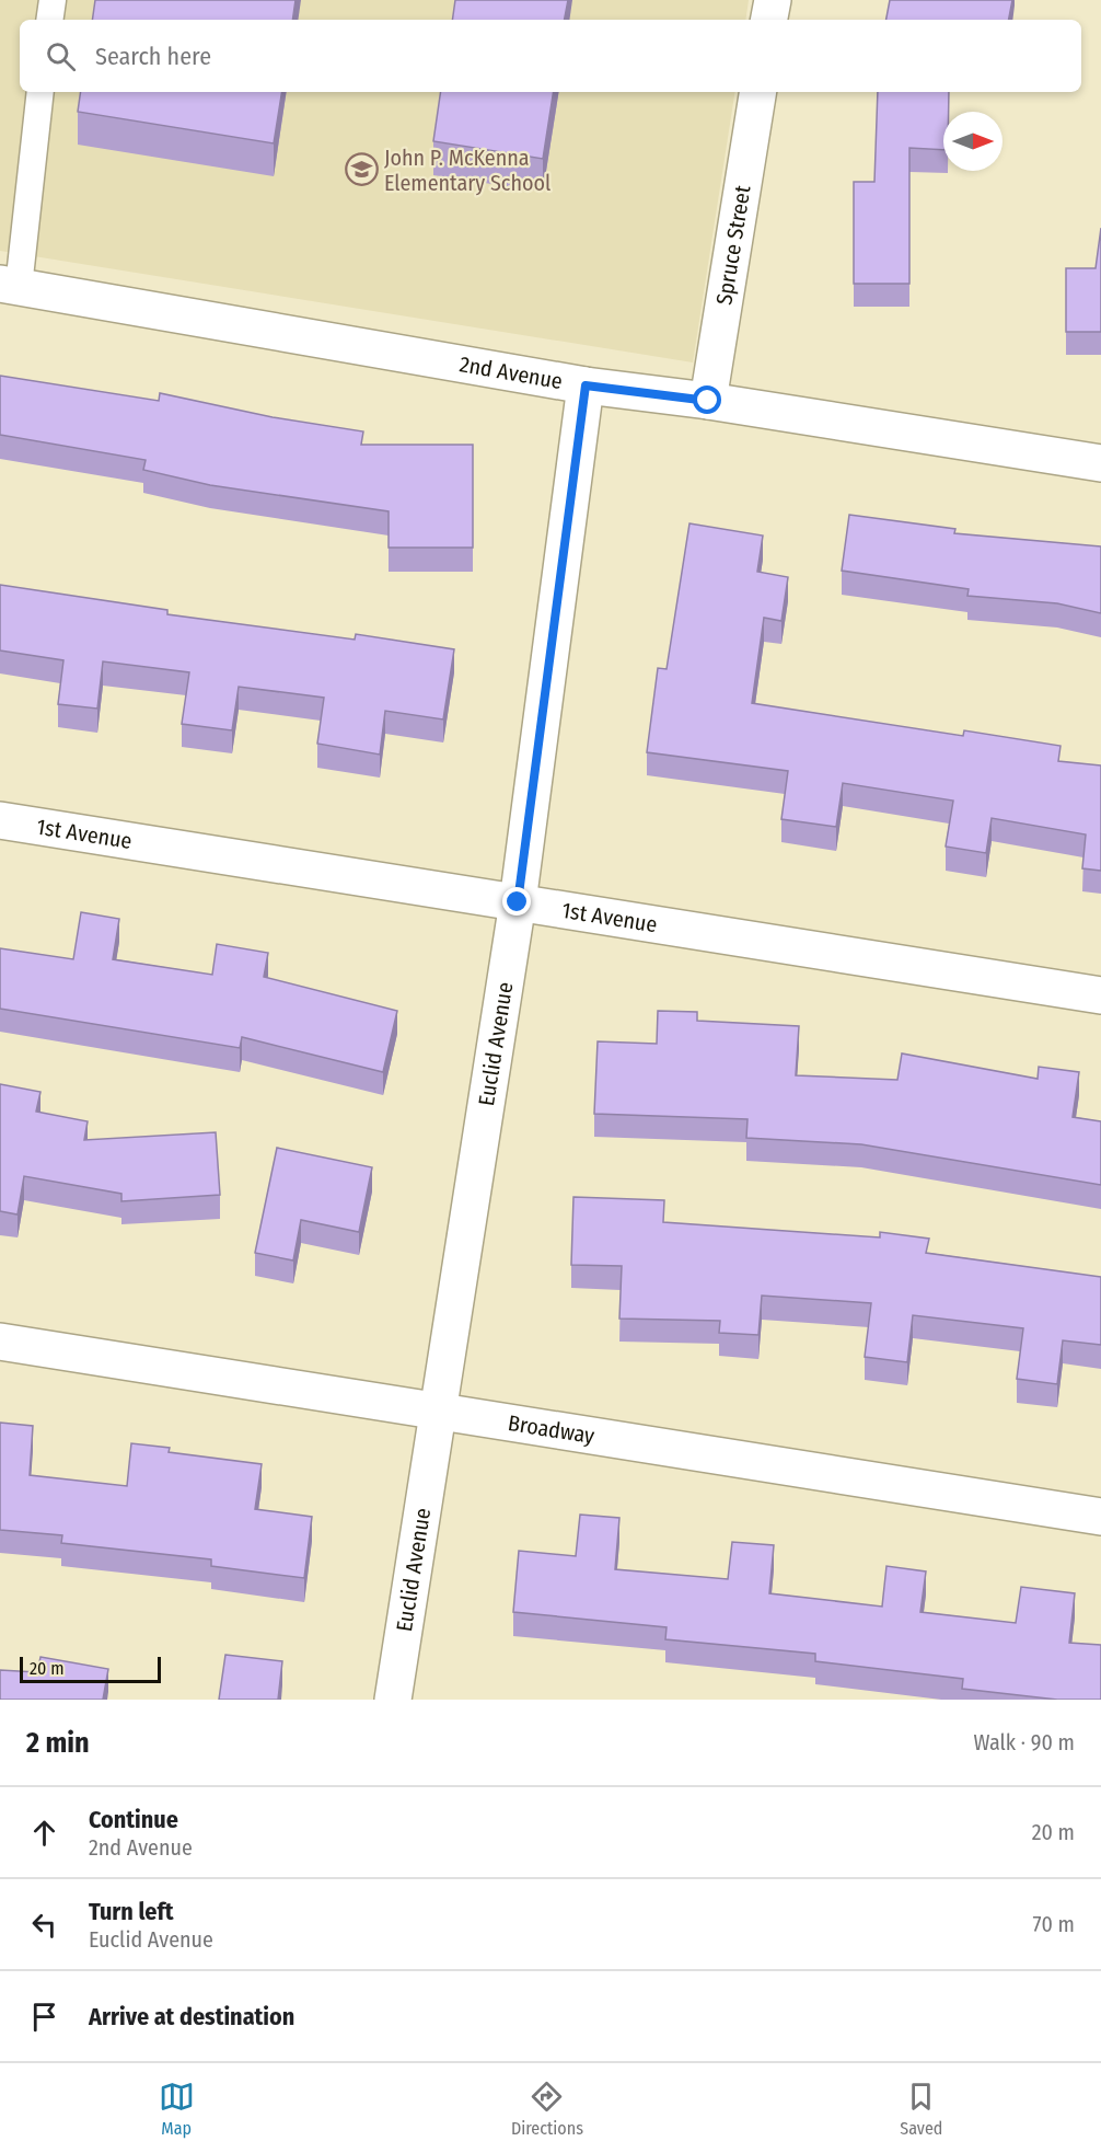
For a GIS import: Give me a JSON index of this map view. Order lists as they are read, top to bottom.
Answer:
{
  "streets": {
    "street": [
      "Spruce Street",
      "2nd Avenue",
      "1st Avenue",
      "Euclid Avenue",
      "Broadway"
    ]
  },
  "crossings": [
    ["Spruce Street", "2nd Avenue"],
    ["2nd Avenue", "Euclid Avenue"],
    ["1st Avenue", "Euclid Avenue"],
    ["Euclid Avenue", "Broadway"]
  ],
  "places": {
    "school or university": ["John P. McKenna Elementary School"]
  },
  "scale_bar": "20 m",
  "north": "right",
  "page": {
    "search": "Search here",
    "scale": "20 m",
    "heading": ["2 min", "Walk · 90 m"],
    "list": [
      ["Continue", "2nd Avenue", "20 m"],
      ["Turn left", "Euclid Avenue", "70 m"],
      "Arrive at destination"
    ],
    "nav": ["Map", "Directions", "Saved"]
  }
}
